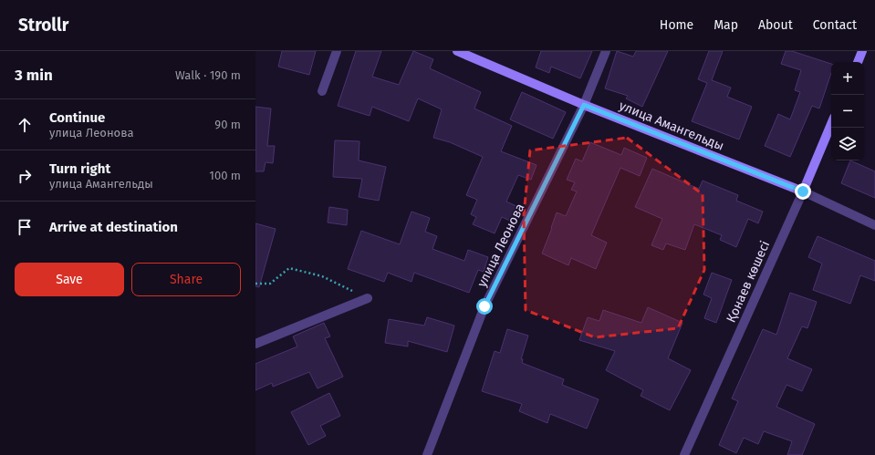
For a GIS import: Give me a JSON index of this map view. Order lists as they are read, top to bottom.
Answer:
{
  "streets": {
    "main road": ["улица Амангельды", "Қонаев көшесі"],
    "street": ["улица Леонова"]
  },
  "crossings": [
    ["улица Амангельды", "улица Леонова"],
    ["улица Амангельды", "Қонаев көшесі"]
  ],
  "page": {
    "header": "Strollr",
    "nav": [
      "Home",
      "Map",
      "About",
      "Contact"
    ],
    "heading": ["3 min", "Walk · 190 m"],
    "map_buttons": ["+", "−"],
    "list": [
      ["Continue", "улица Леонова", "90 m"],
      ["Turn right", "улица Амангельды", "100 m"],
      "Arrive at destination"
    ],
    "buttons": ["Save", "Share"]
  }
}
